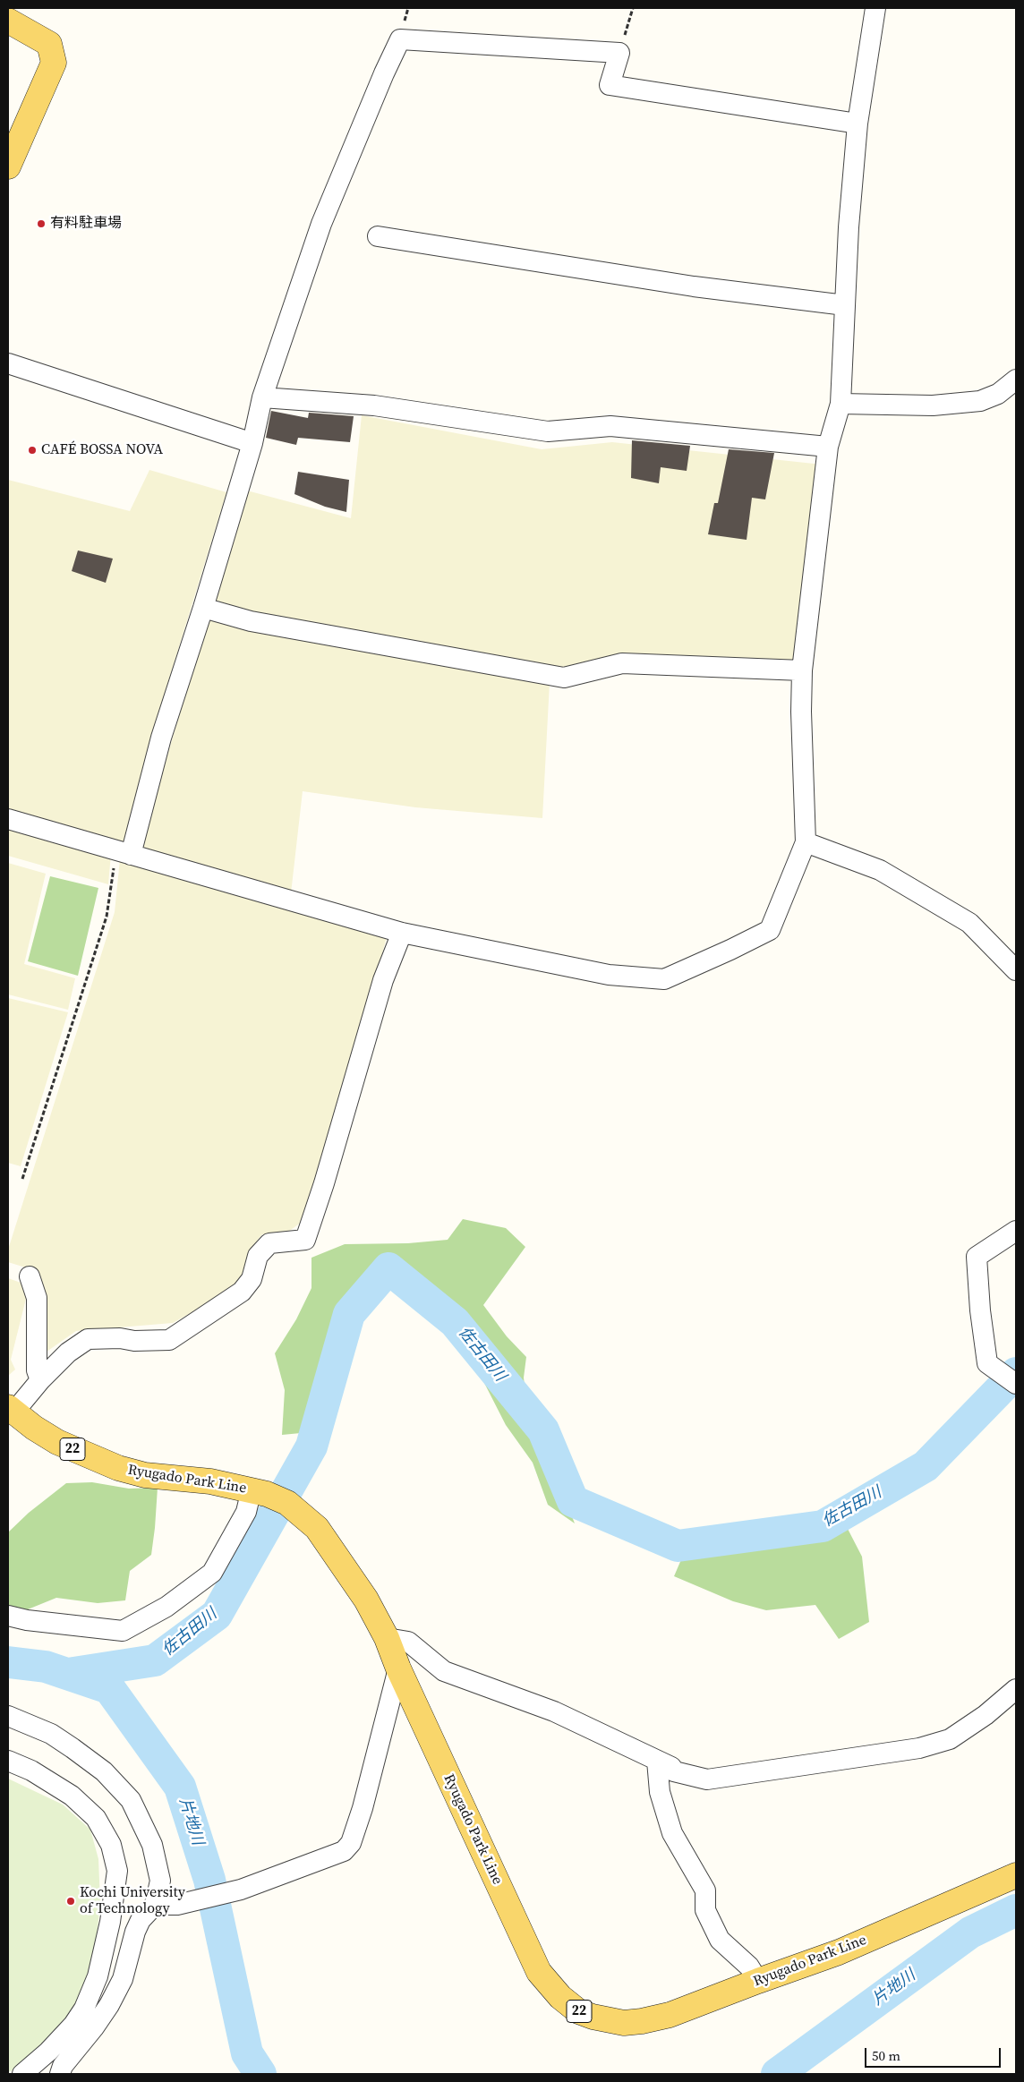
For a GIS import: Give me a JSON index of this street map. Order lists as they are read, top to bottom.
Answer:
{
  "streets": {
    "main road": ["22", "Ryugado Park Line"]
  },
  "water": ["佐古田川", "片地川"],
  "places": ["有料駐車場", "CAFÉ BOSSA NOVA", "Kochi University of Technology"],
  "scale_bar": "50 m"
}
